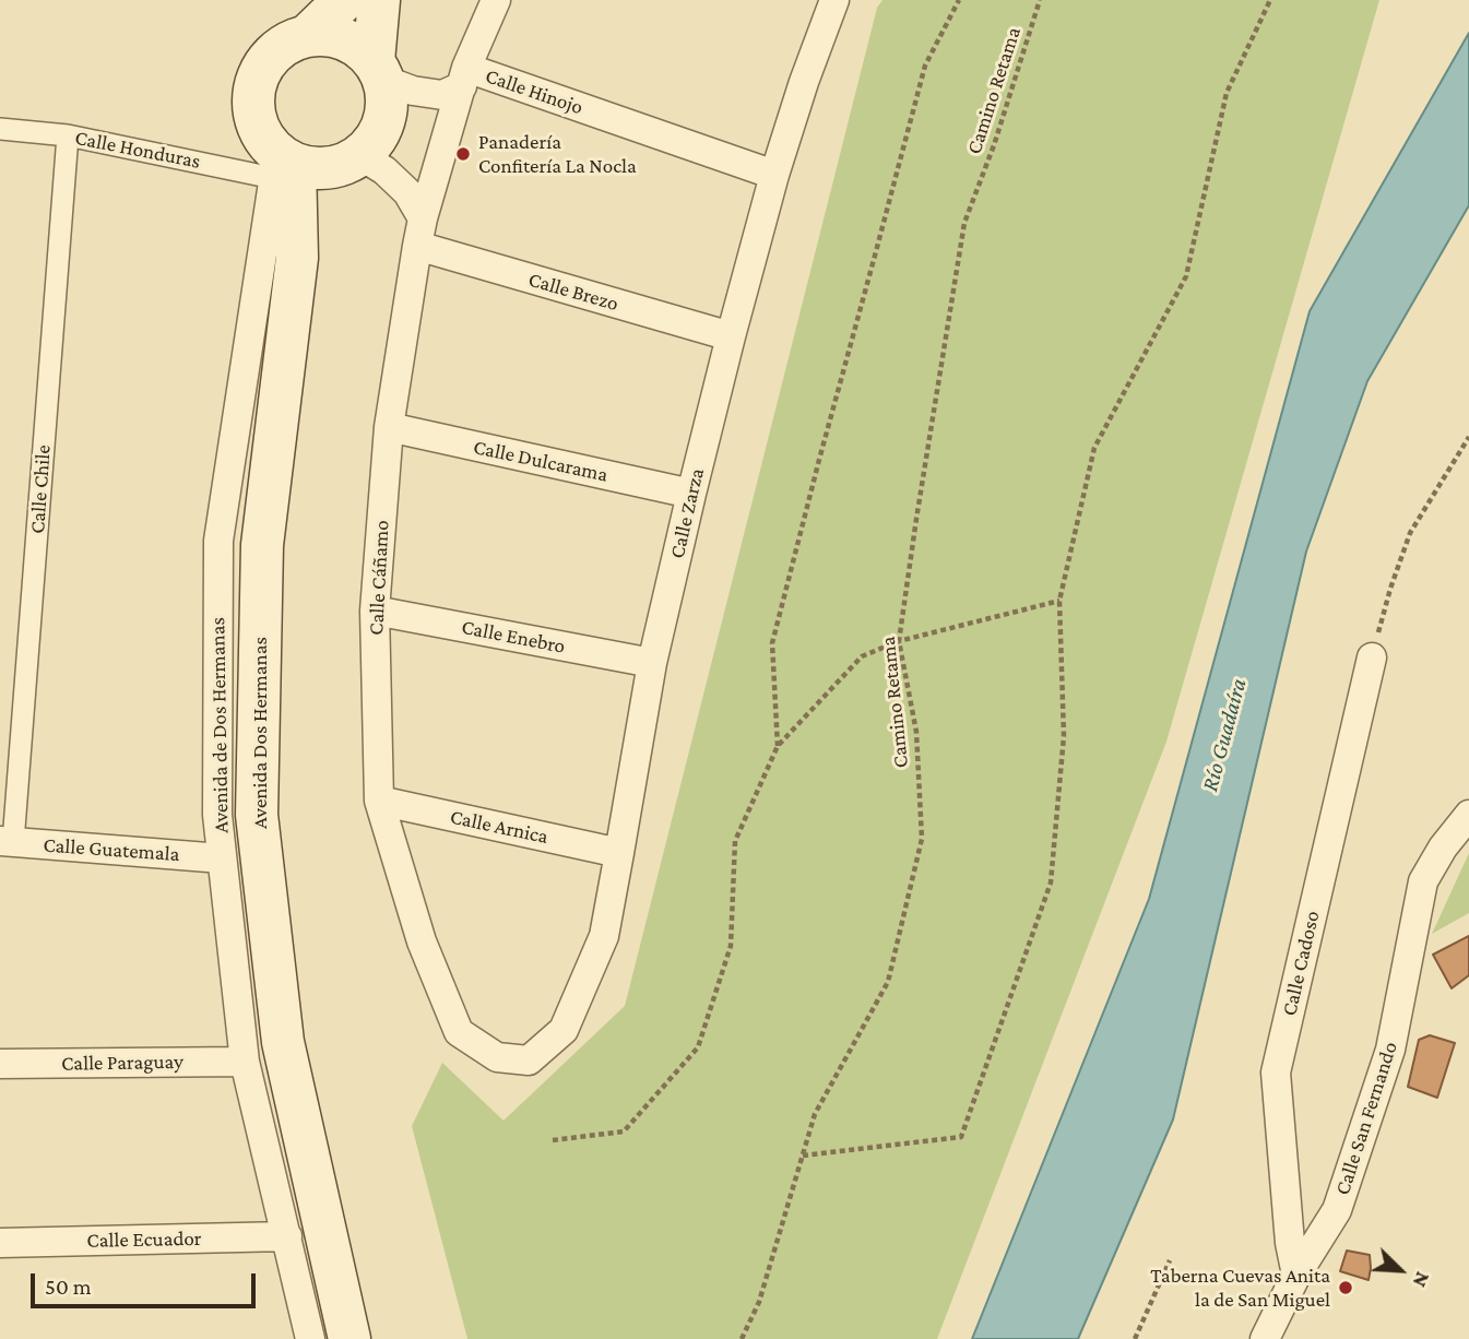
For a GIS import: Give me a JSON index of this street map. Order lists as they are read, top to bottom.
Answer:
{
  "streets": {
    "main road": ["Avenida Dos Hermanas"],
    "street": [
      "Calle Hinojo",
      "Calle Honduras",
      "Calle Brezo",
      "Calle Dulcarama",
      "Calle Chile",
      "Calle Zarza",
      "Calle Cáñamo",
      "Calle Enebro",
      "Avenida de Dos Hermanas",
      "Calle Arnica",
      "Calle Guatemala",
      "Calle Cadoso",
      "Calle Paraguay",
      "Calle San Fernando",
      "Calle Ecuador"
    ],
    "path": ["Camino Retama"]
  },
  "crossings": [
    ["Calle Hinojo", "Calle Zarza"],
    ["Calle Hinojo", "Calle Cáñamo"],
    ["Calle Honduras", "Calle Chile"],
    ["Calle Honduras", "Avenida de Dos Hermanas"],
    ["Calle Honduras", "Avenida Dos Hermanas"],
    ["Calle Brezo", "Calle Zarza"],
    ["Calle Brezo", "Calle Cáñamo"],
    ["Calle Dulcarama", "Calle Zarza"],
    ["Calle Dulcarama", "Calle Cáñamo"],
    ["Calle Chile", "Calle Guatemala"],
    ["Calle Zarza", "Calle Cáñamo"],
    ["Calle Zarza", "Calle Enebro"],
    ["Calle Zarza", "Calle Arnica"],
    ["Calle Cáñamo", "Calle Enebro"],
    ["Calle Cáñamo", "Calle Arnica"],
    ["Avenida de Dos Hermanas", "Avenida Dos Hermanas"],
    ["Avenida de Dos Hermanas", "Calle Guatemala"],
    ["Avenida de Dos Hermanas", "Calle Paraguay"],
    ["Avenida de Dos Hermanas", "Calle Ecuador"],
    ["Calle Cadoso", "Calle San Fernando"]
  ],
  "water": ["Río Guadaíra"],
  "places": ["Panadería Confitería La Nocla", "Taberna Cuevas Anita la de San Miguel"],
  "scale_bar": "50 m",
  "north": "bottom right"
}
